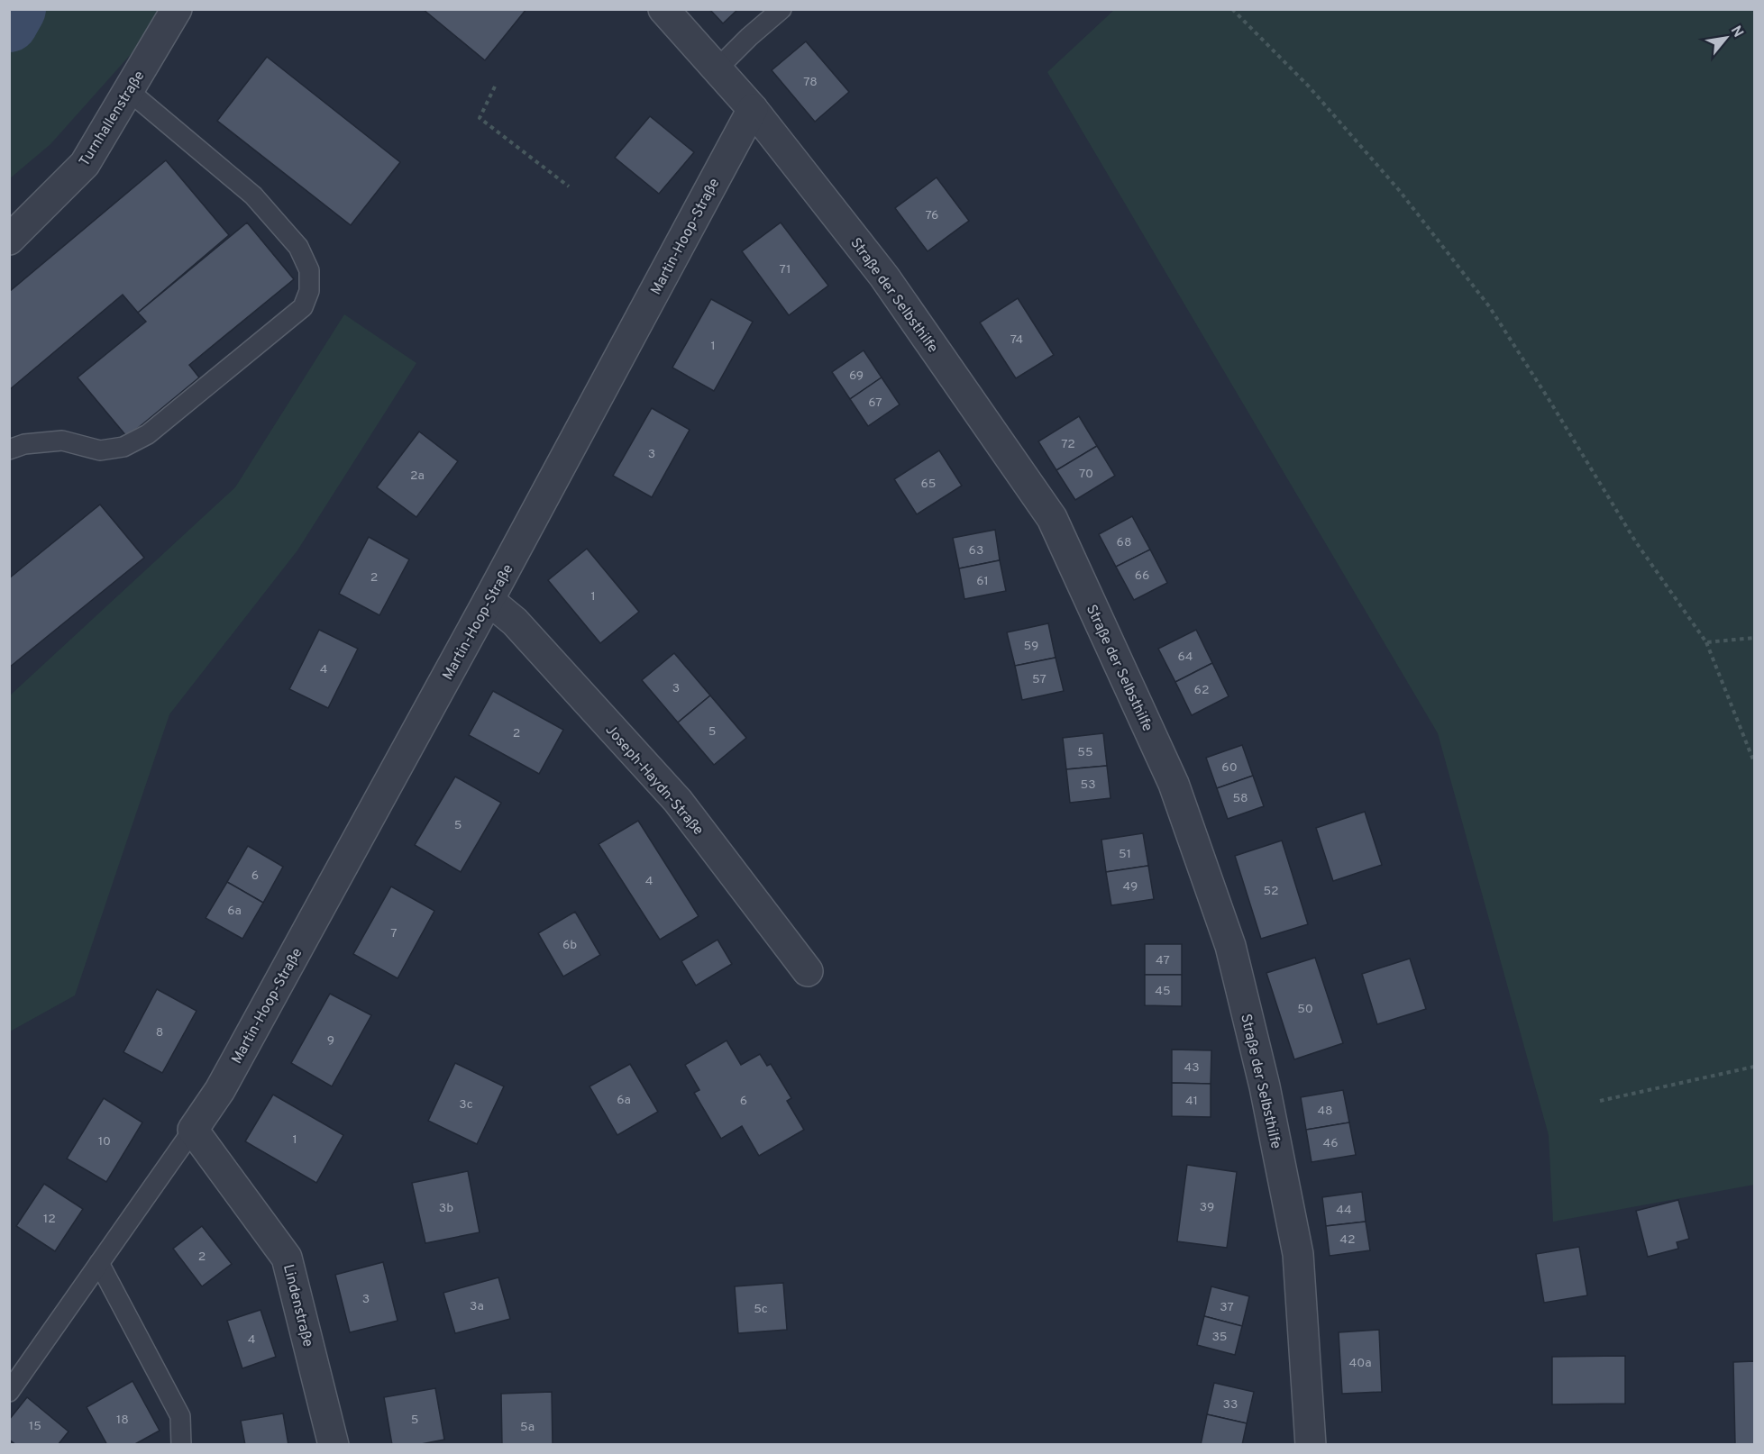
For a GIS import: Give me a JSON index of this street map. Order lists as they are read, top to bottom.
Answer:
{
  "streets": {
    "street": [
      "Turnhallenstraße",
      "Martin-Hoop-Straße",
      "Straße der Selbsthilfe",
      "Joseph-Haydn-Straße",
      "Lindenstraße"
    ]
  },
  "crossings": [
    ["Martin-Hoop-Straße", "Straße der Selbsthilfe"],
    ["Martin-Hoop-Straße", "Joseph-Haydn-Straße"],
    ["Martin-Hoop-Straße", "Lindenstraße"]
  ],
  "house_numbers": [
    "78",
    "76",
    "71",
    "74",
    "1",
    "69",
    "67",
    "72",
    "3",
    "70",
    "2a",
    "65",
    "68",
    "63",
    "66",
    "2",
    "61",
    "1",
    "59",
    "64",
    "4",
    "57",
    "3",
    "62",
    "5",
    "2",
    "55",
    "60",
    "53",
    "58",
    "5",
    "51",
    "6",
    "4",
    "49",
    "52",
    "6a",
    "7",
    "6b",
    "47",
    "45",
    "50",
    "8",
    "9",
    "43",
    "6a",
    "6",
    "41",
    "3c",
    "48",
    "1",
    "10",
    "46",
    "39",
    "3b",
    "44",
    "12",
    "42",
    "2",
    "3",
    "3a",
    "37",
    "5c",
    "35",
    "4",
    "40a",
    "33",
    "18",
    "5",
    "15",
    "5a"
  ],
  "north": "top right"
}
